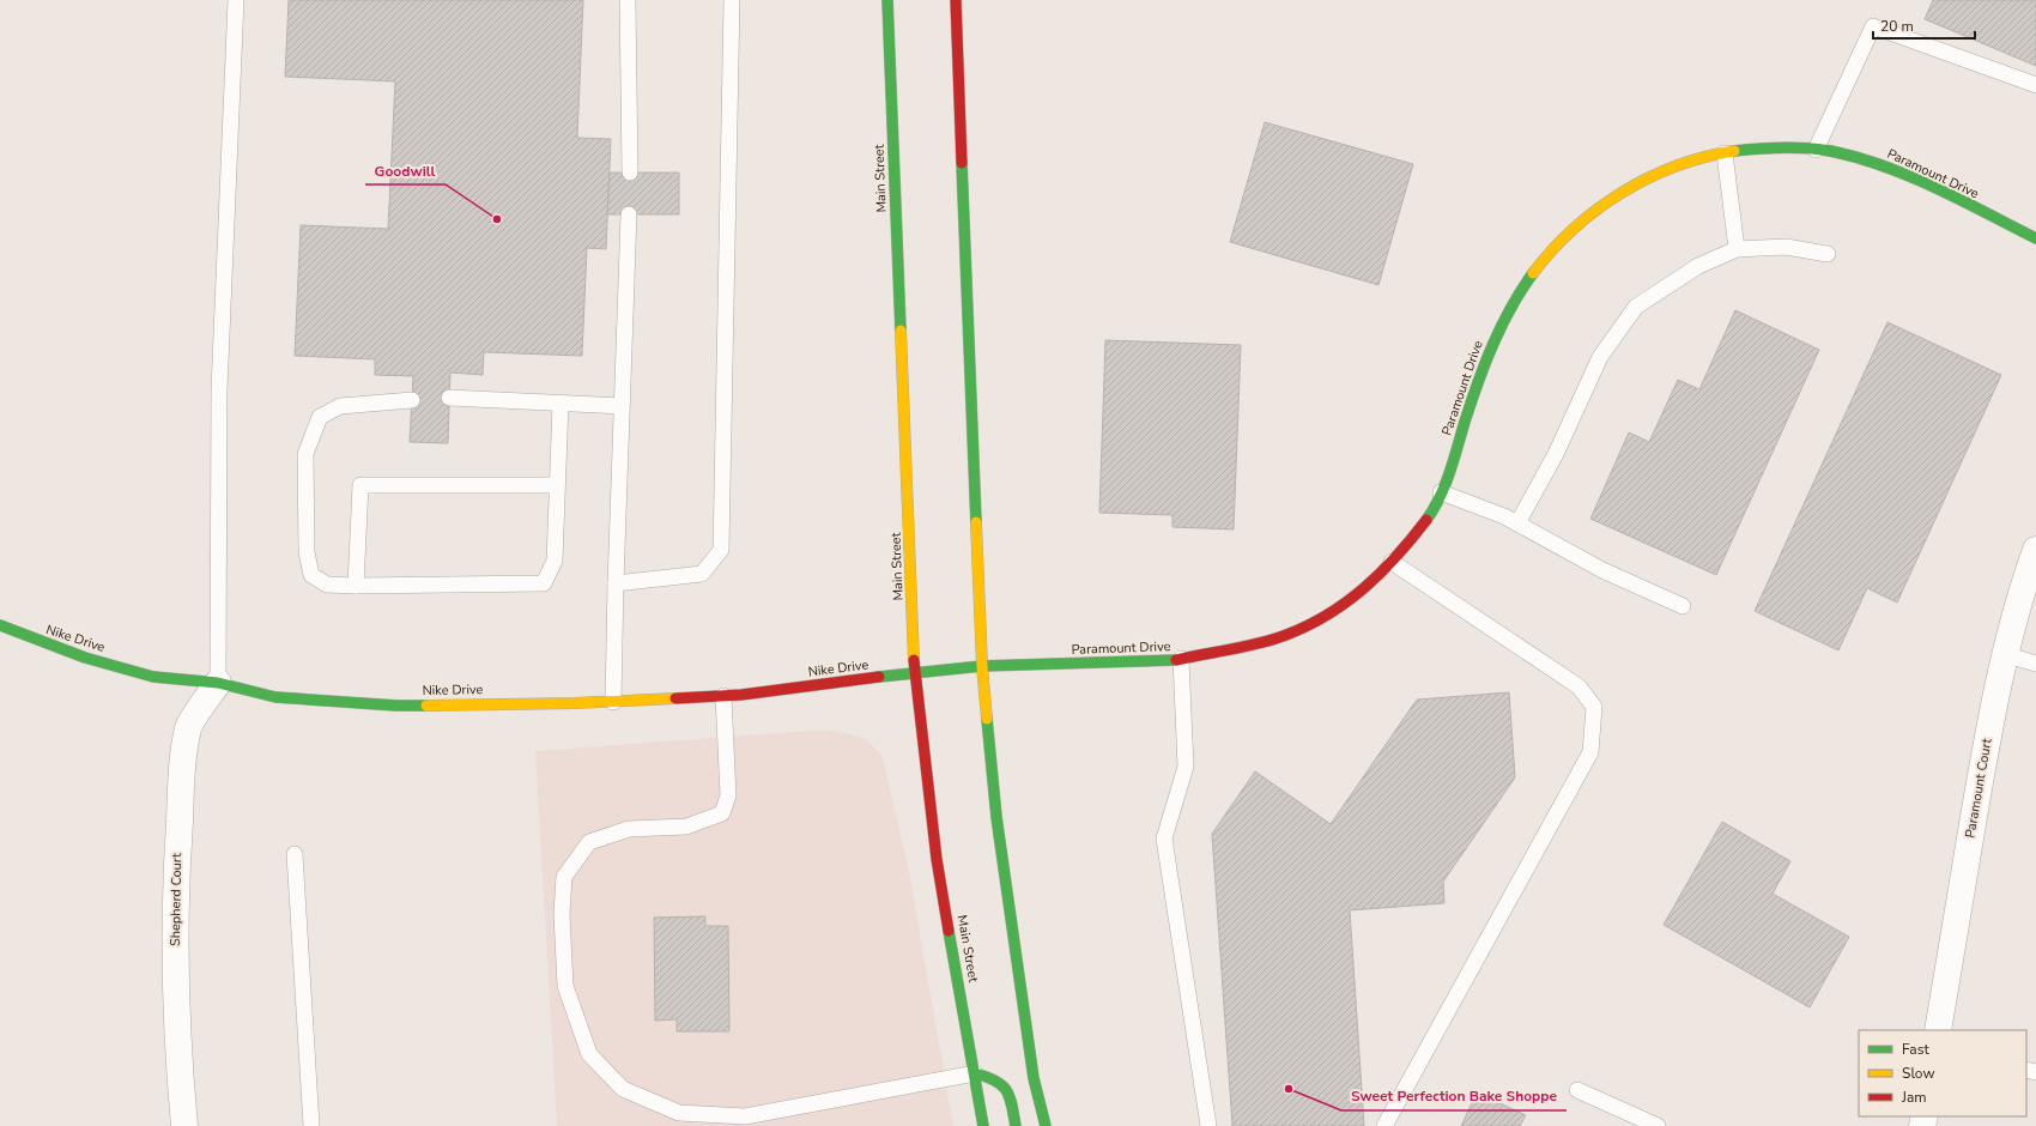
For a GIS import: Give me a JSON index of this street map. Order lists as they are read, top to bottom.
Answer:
{
  "streets": {
    "street": [
      "Paramount Drive",
      "Main Street",
      "Nike Drive",
      "Paramount Court",
      "Shepherd Court"
    ]
  },
  "crossings": [
    ["Paramount Drive", "Main Street"],
    ["Paramount Drive", "Nike Drive"],
    ["Main Street", "Nike Drive"],
    ["Nike Drive", "Shepherd Court"]
  ],
  "places": ["Goodwill", "Sweet Perfection Bake Shoppe"],
  "legend": ["Fast", "Slow", "Jam"],
  "scale_bar": "20 m"
}
